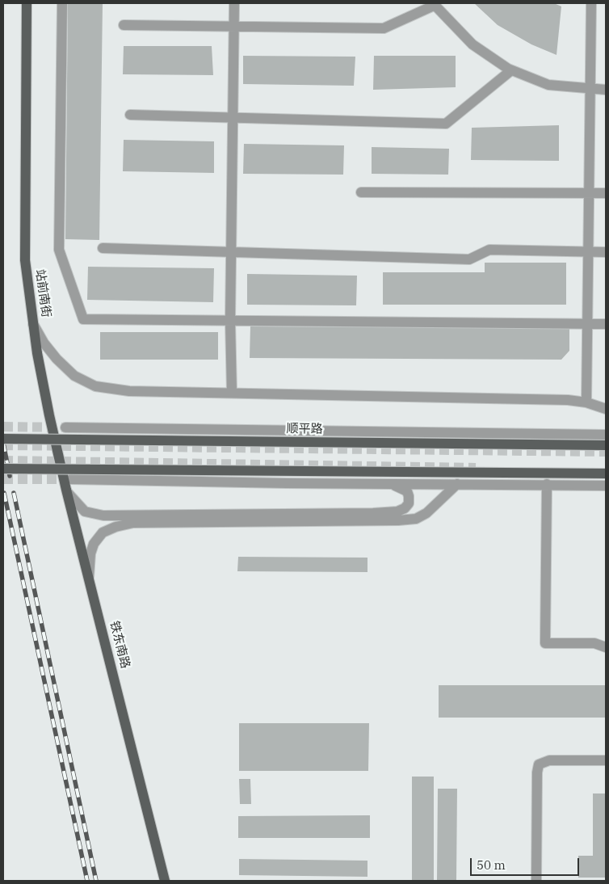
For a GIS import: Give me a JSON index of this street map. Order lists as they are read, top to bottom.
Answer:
{
  "streets": {
    "main road": ["站前南街", "顺平路", "铁东南路"]
  },
  "crossings": [
    ["站前南街", "铁东南路"]
  ],
  "scale_bar": "50 m"
}
